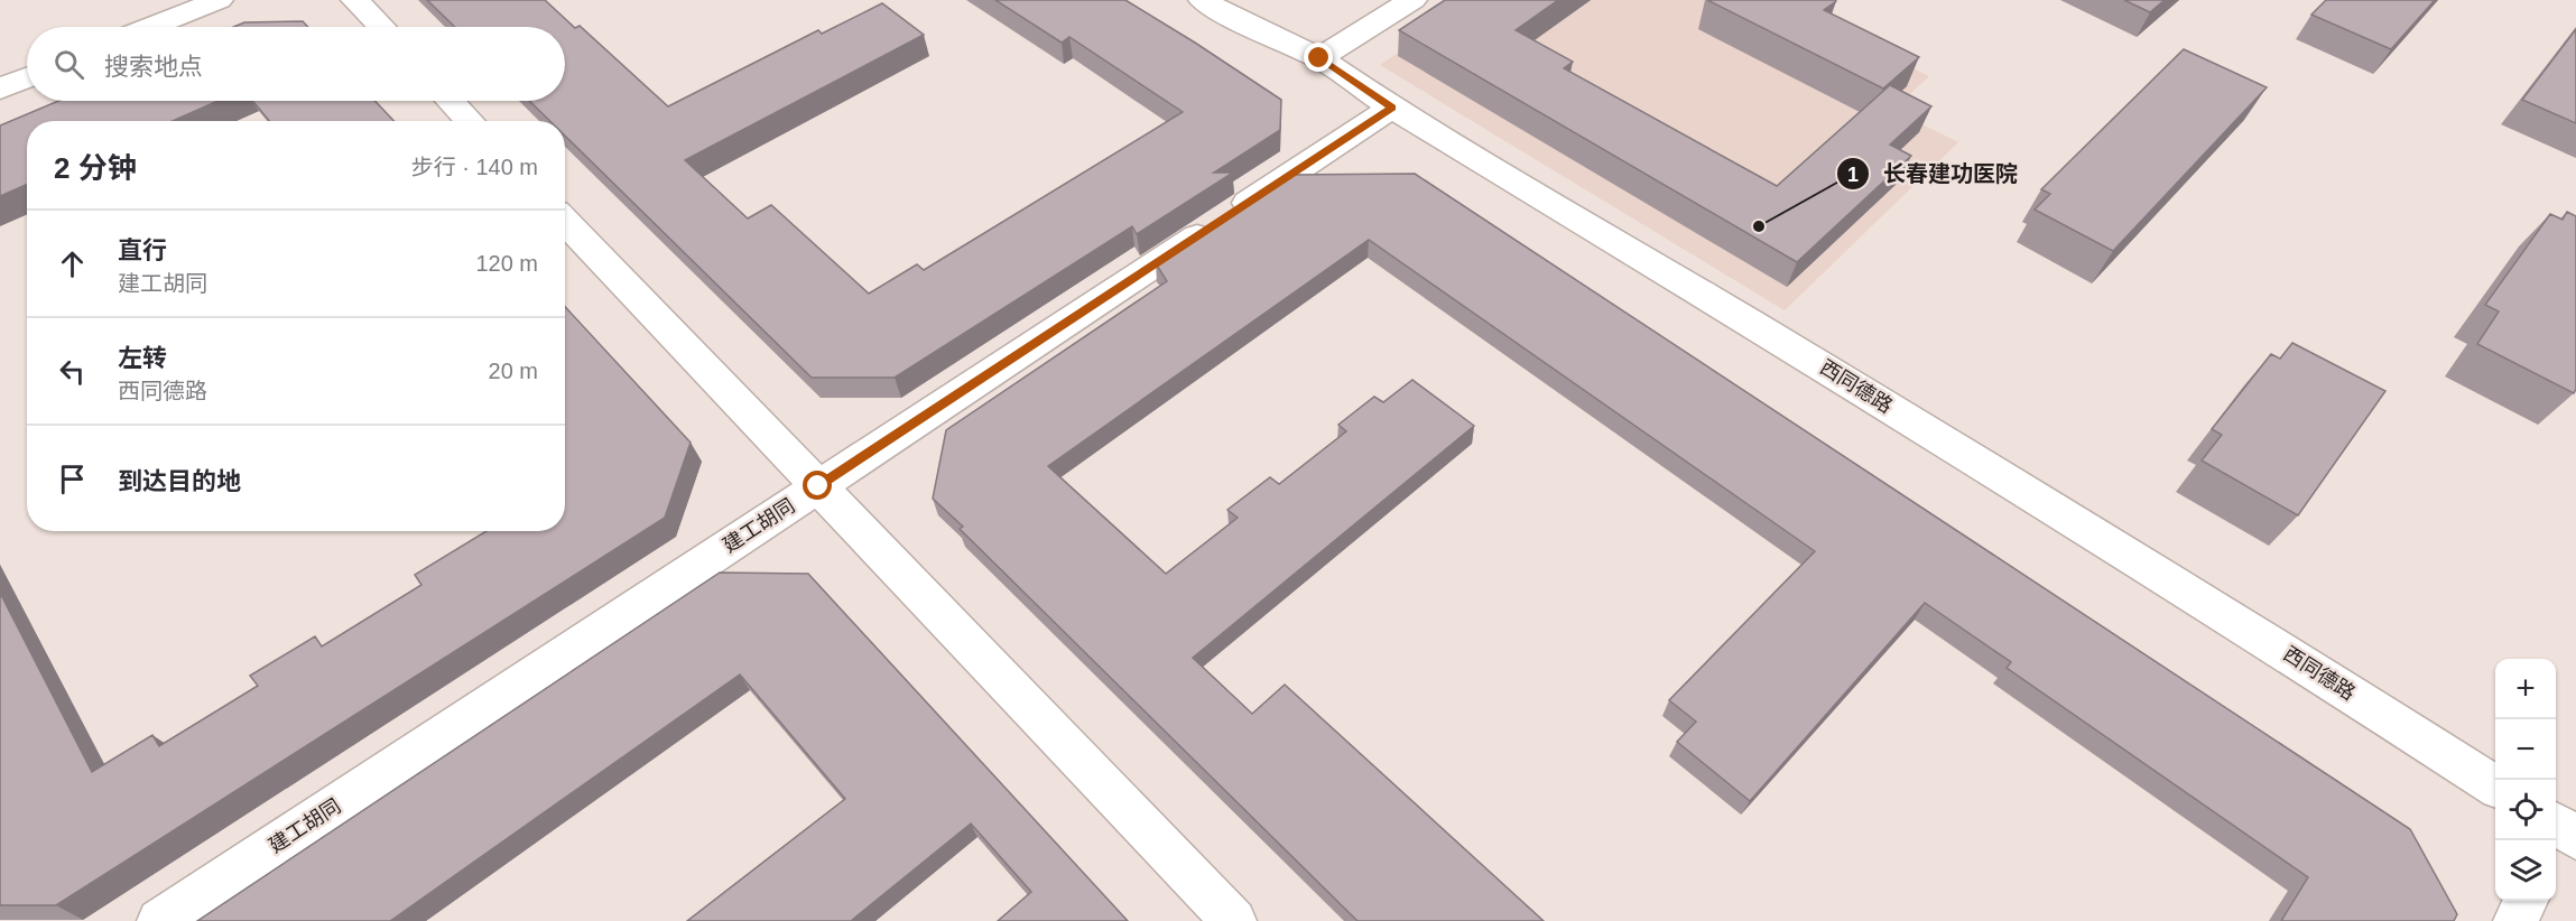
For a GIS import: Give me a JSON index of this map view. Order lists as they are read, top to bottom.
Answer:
{
  "streets": {
    "street": ["西同德路", "建工胡同"]
  },
  "crossings": [
    ["西同德路", "建工胡同"]
  ],
  "places": ["长春建功医院"],
  "page": {
    "search": "搜索地点",
    "heading": ["2 分钟", "步行 · 140 m"],
    "list": [
      ["直行", "建工胡同", "120 m"],
      ["左转", "西同德路", "20 m"],
      "到达目的地"
    ],
    "map_buttons": ["+", "−"]
  }
}
